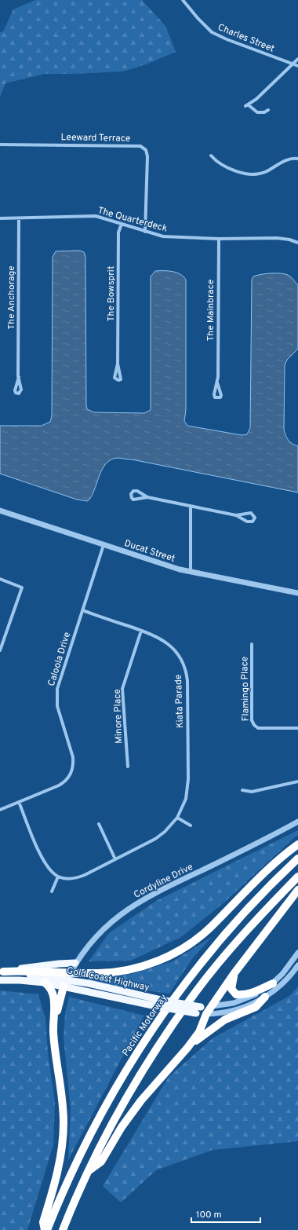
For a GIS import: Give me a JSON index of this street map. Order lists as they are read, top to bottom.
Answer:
{
  "streets": {
    "highway": ["Gold Coast Highway", "Pacific Motorway"],
    "street": [
      "Charles Street",
      "Leeward Terrace",
      "The Quarterdeck",
      "The Bowsprit",
      "The Anchorage",
      "The Mainbrace",
      "Ducat Street",
      "Caloola Drive",
      "Flamingo Place",
      "Kiata Parade",
      "Minore Place",
      "Cordyline Drive"
    ]
  },
  "crossings": [
    ["Leeward Terrace", "The Quarterdeck"],
    ["The Quarterdeck", "The Bowsprit"],
    ["The Quarterdeck", "The Anchorage"],
    ["The Quarterdeck", "The Mainbrace"],
    ["Ducat Street", "Caloola Drive"],
    ["Caloola Drive", "Kiata Parade"],
    ["Kiata Parade", "Minore Place"],
    ["Cordyline Drive", "Gold Coast Highway"]
  ],
  "scale_bar": "100 m"
}
